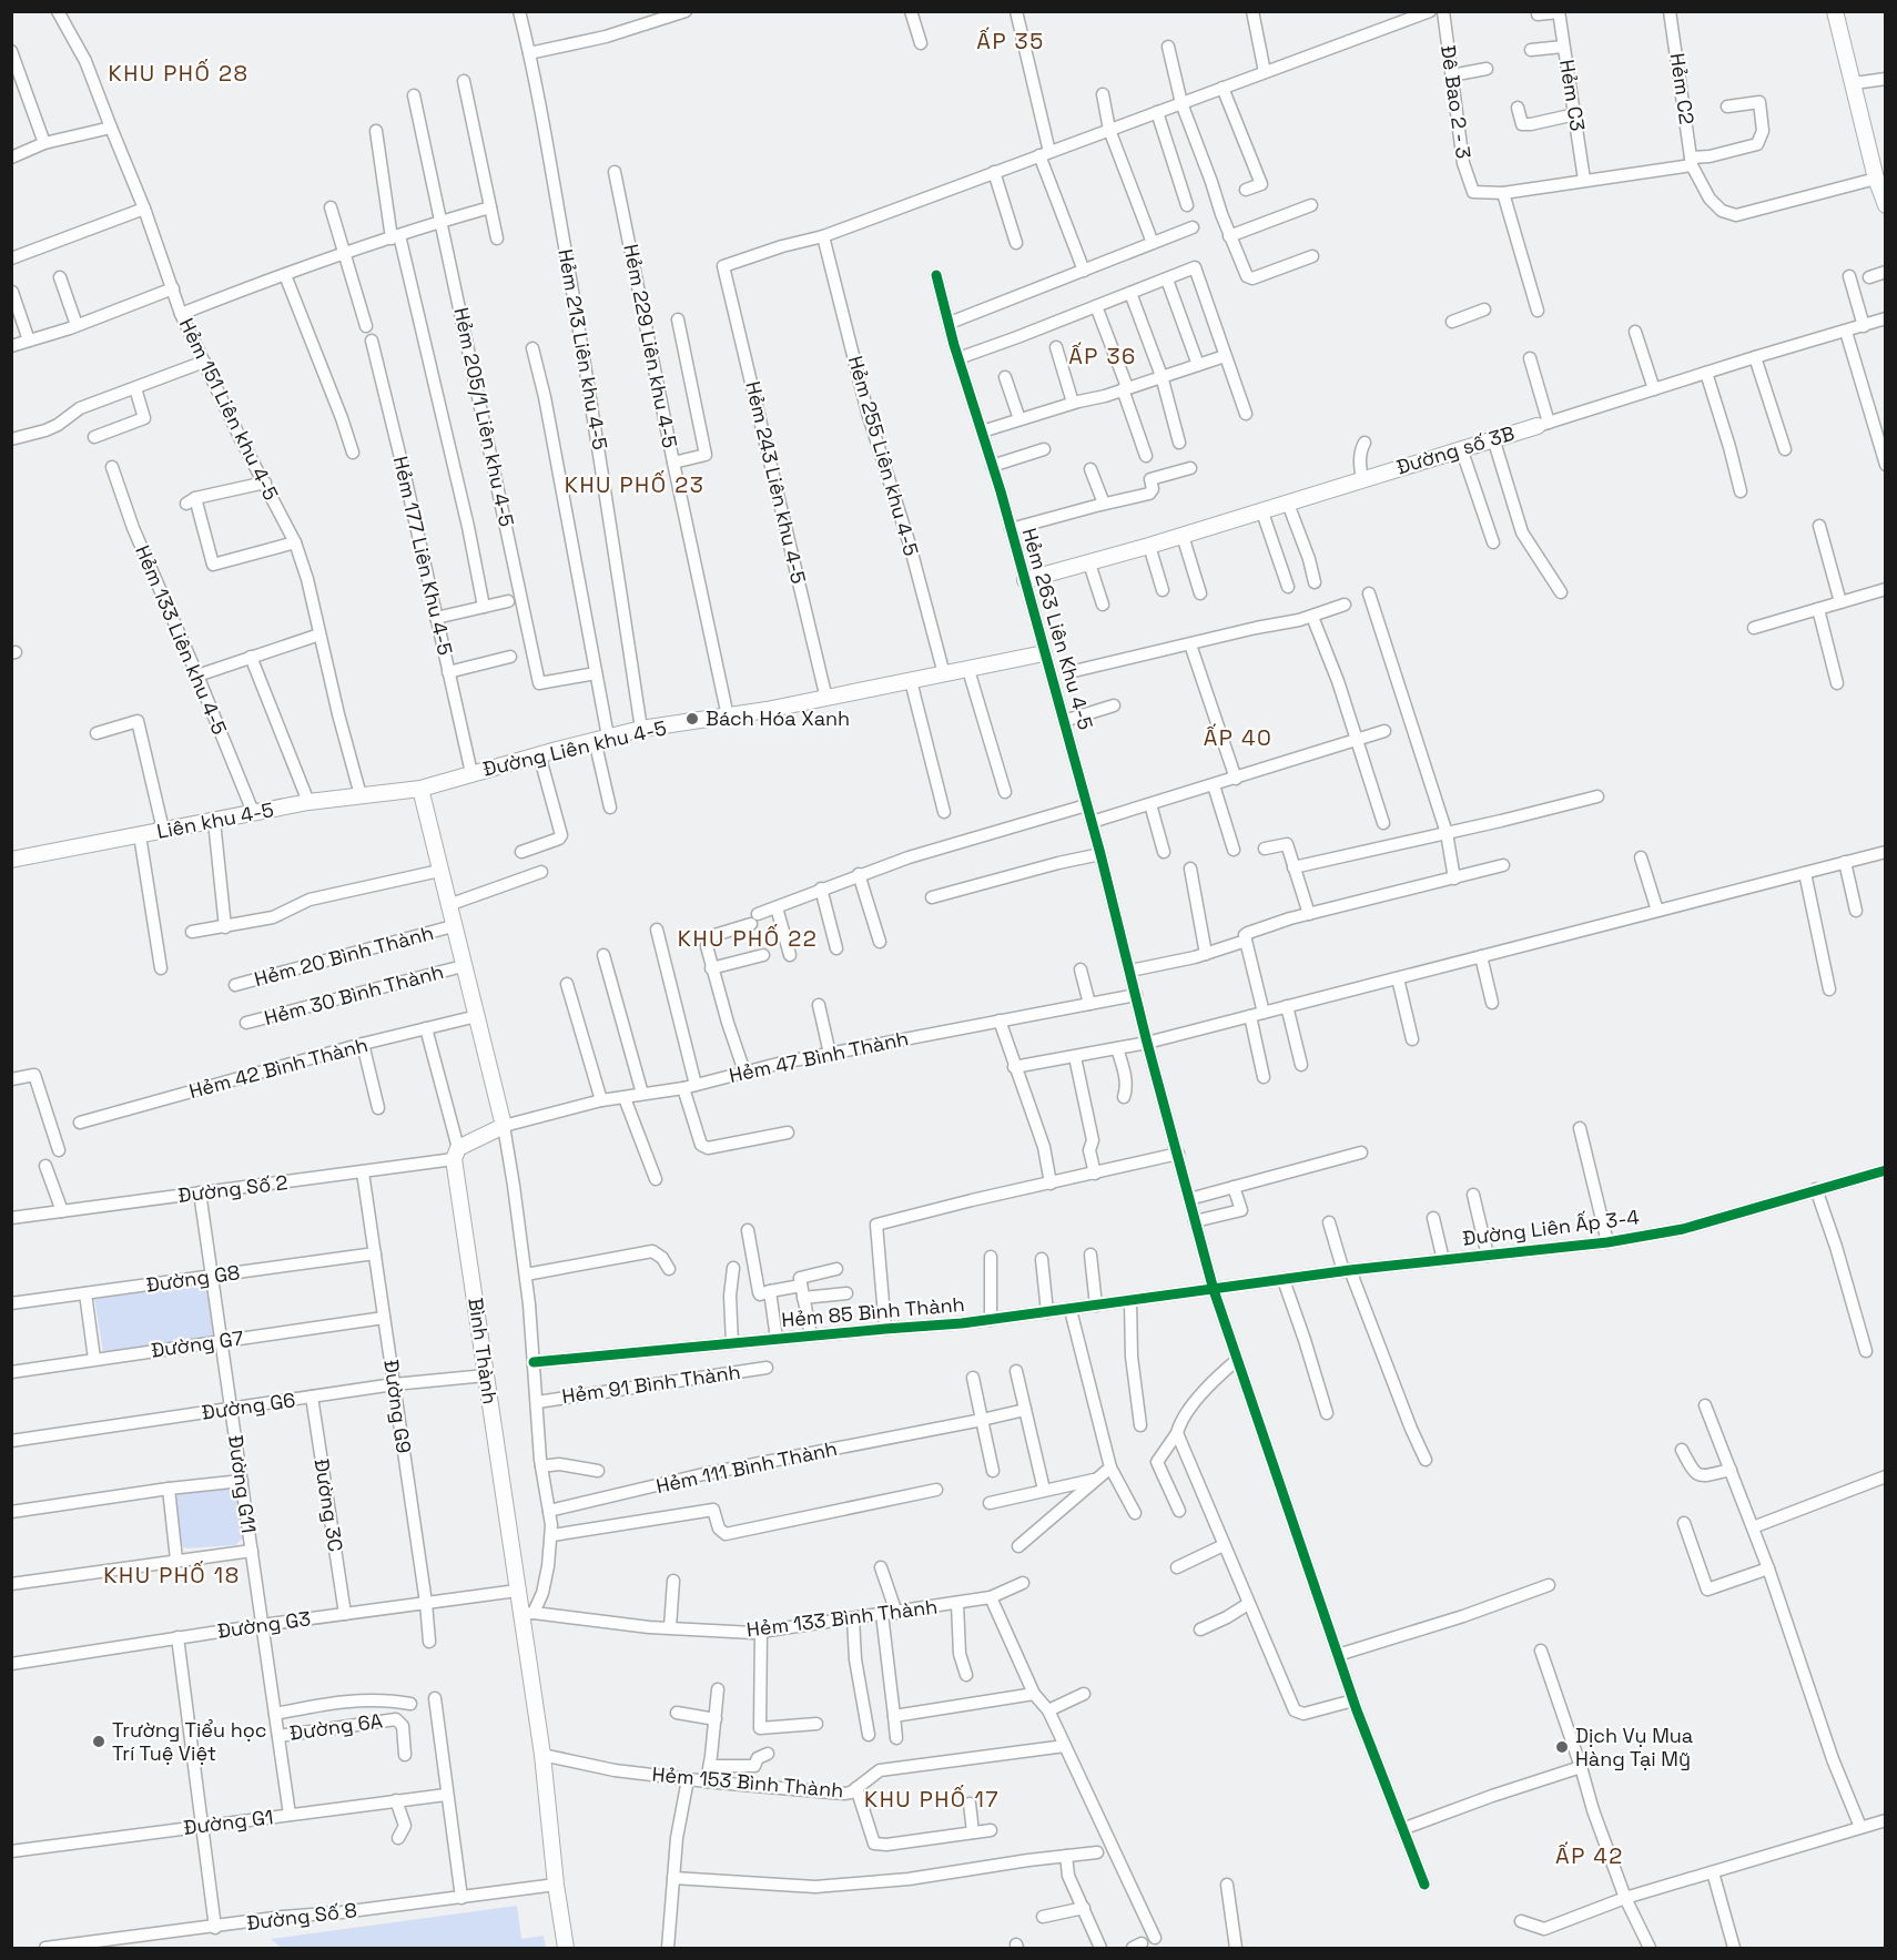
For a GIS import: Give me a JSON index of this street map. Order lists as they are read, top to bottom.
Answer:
{
  "streets": {
    "street": [
      "Hẻm C2",
      "Hẻm C3",
      "Đê Bao 2 - 3",
      "Hẻm 229 Liên khu 4-5",
      "Hẻm 213 Liên khu 4-5",
      "Hẻm 151 Liên khu 4-5",
      "Hẻm 205/1 Liên khu 4-5",
      "Đường số 3B",
      "Hẻm 255 Liên khu 4-5",
      "Hẻm 243 Liên khu 4-5",
      "Hẻm 177 Liên Khu 4-5",
      "Hẻm 263 Liên Khu 4-5",
      "Hẻm 133 Liên khu 4-5",
      "Đường Liên khu 4-5",
      "Liên khu 4-5",
      "Hẻm 20 Bình Thành",
      "Hẻm 30 Bình Thành",
      "Hẻm 47 Bình Thành",
      "Hẻm 42 Bình Thành",
      "Đường Số 2",
      "Đường Liên Ấp 3-4",
      "Đường G8",
      "Hẻm 85 Bình Thành",
      "Đường G7",
      "Bình Thành",
      "Hẻm 91 Bình Thành",
      "Đường G6",
      "Đường G9",
      "Hẻm 111 Bình Thành",
      "Đường G11",
      "Đường 3C",
      "Hẻm 133 Bình Thành",
      "Đường G3",
      "Đường 6A",
      "Hẻm 153 Bình Thành",
      "Đường G1",
      "Đường Số 8"
    ]
  },
  "crossings": [
    ["Hẻm 229 Liên khu 4-5", "Đường Liên khu 4-5"],
    ["Hẻm 213 Liên khu 4-5", "Đường Liên khu 4-5"],
    ["Hẻm 151 Liên khu 4-5", "Liên khu 4-5"],
    ["Đường số 3B", "Hẻm 263 Liên Khu 4-5"],
    ["Hẻm 255 Liên khu 4-5", "Hẻm 243 Liên khu 4-5"],
    ["Hẻm 255 Liên khu 4-5", "Đường Liên khu 4-5"],
    ["Hẻm 243 Liên khu 4-5", "Đường Liên khu 4-5"],
    ["Hẻm 177 Liên Khu 4-5", "Đường Liên khu 4-5"],
    ["Hẻm 263 Liên Khu 4-5", "Đường Liên khu 4-5"],
    ["Hẻm 263 Liên Khu 4-5", "Hẻm 47 Bình Thành"],
    ["Hẻm 263 Liên Khu 4-5", "Đường Liên Ấp 3-4"],
    ["Hẻm 263 Liên Khu 4-5", "Hẻm 85 Bình Thành"],
    ["Hẻm 133 Liên khu 4-5", "Liên khu 4-5"],
    ["Đường Liên khu 4-5", "Liên khu 4-5"],
    ["Đường Số 2", "Bình Thành"],
    ["Đường Số 2", "Đường G9"],
    ["Đường Số 2", "Đường G11"],
    ["Đường Liên Ấp 3-4", "Hẻm 85 Bình Thành"],
    ["Đường G8", "Đường G9"],
    ["Đường G8", "Đường G11"],
    ["Đường G7", "Đường G9"],
    ["Đường G7", "Đường G11"],
    ["Bình Thành", "Đường G6"],
    ["Bình Thành", "Hẻm 133 Bình Thành"],
    ["Bình Thành", "Đường G3"],
    ["Bình Thành", "Hẻm 153 Bình Thành"],
    ["Bình Thành", "Đường Số 8"],
    ["Đường G6", "Đường G9"],
    ["Đường G6", "Đường G11"],
    ["Đường G6", "Đường 3C"],
    ["Đường G9", "Đường G3"],
    ["Đường G11", "Đường G3"],
    ["Đường G11", "Đường 6A"],
    ["Đường G11", "Đường G1"],
    ["Đường 3C", "Đường G3"]
  ],
  "districts": [
    "ẤP 35",
    "KHU PHỐ 28",
    "ẤP 36",
    "KHU PHỐ 23",
    "ẤP 40",
    "KHU PHỐ 22",
    "KHU PHỐ 18",
    "KHU PHỐ 17",
    "ẤP 42"
  ],
  "places": ["Bách Hóa Xanh", "Trường Tiểu học Trí Tuệ Việt", "Dịch Vụ Mua Hàng Tại Mỹ"]
}
